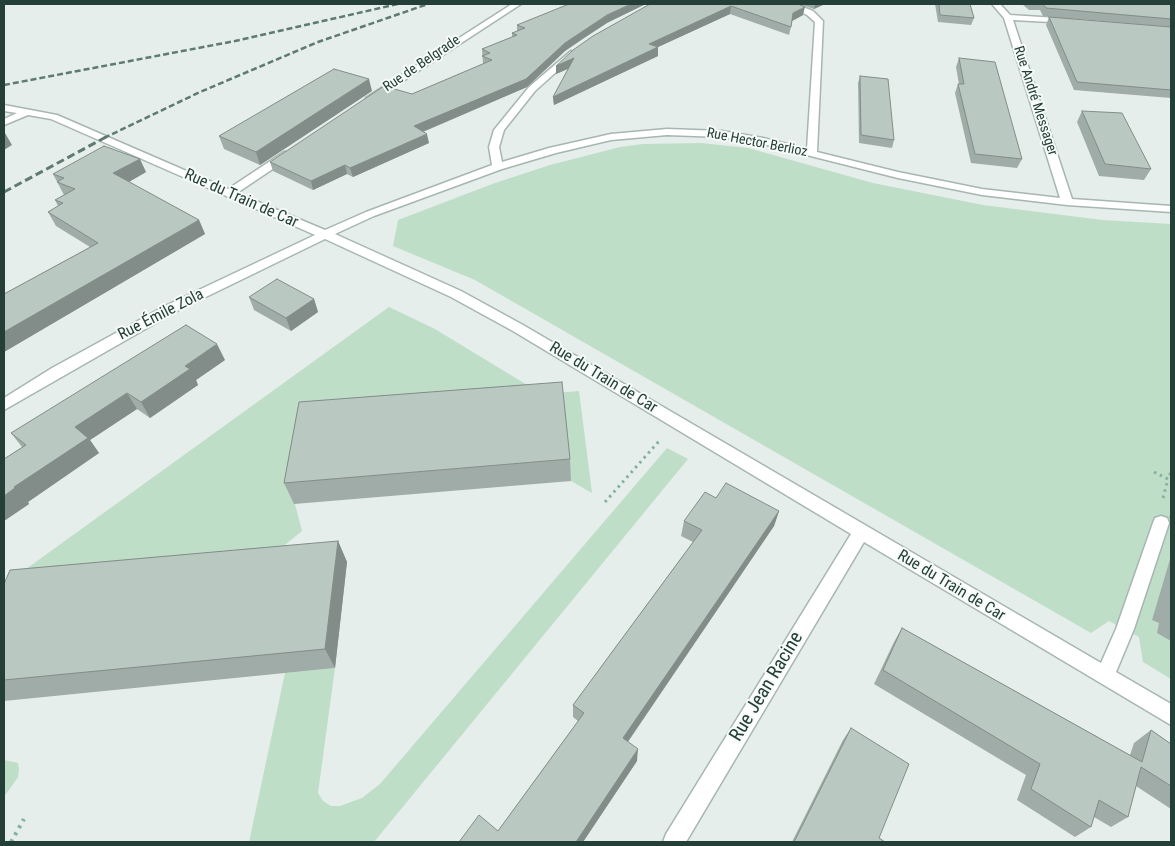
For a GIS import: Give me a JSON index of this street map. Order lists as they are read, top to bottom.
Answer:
{
  "streets": {
    "street": [
      "Rue de Belgrade",
      "Rue André Messager",
      "Rue Hector Berlioz",
      "Rue du Train de Car",
      "Rue Émile Zola",
      "Rue Jean Racine"
    ]
  },
  "crossings": [
    ["Rue André Messager", "Rue Hector Berlioz"],
    ["Rue Hector Berlioz", "Rue du Train de Car"],
    ["Rue Hector Berlioz", "Rue Émile Zola"],
    ["Rue du Train de Car", "Rue Émile Zola"],
    ["Rue du Train de Car", "Rue Jean Racine"]
  ]
}
